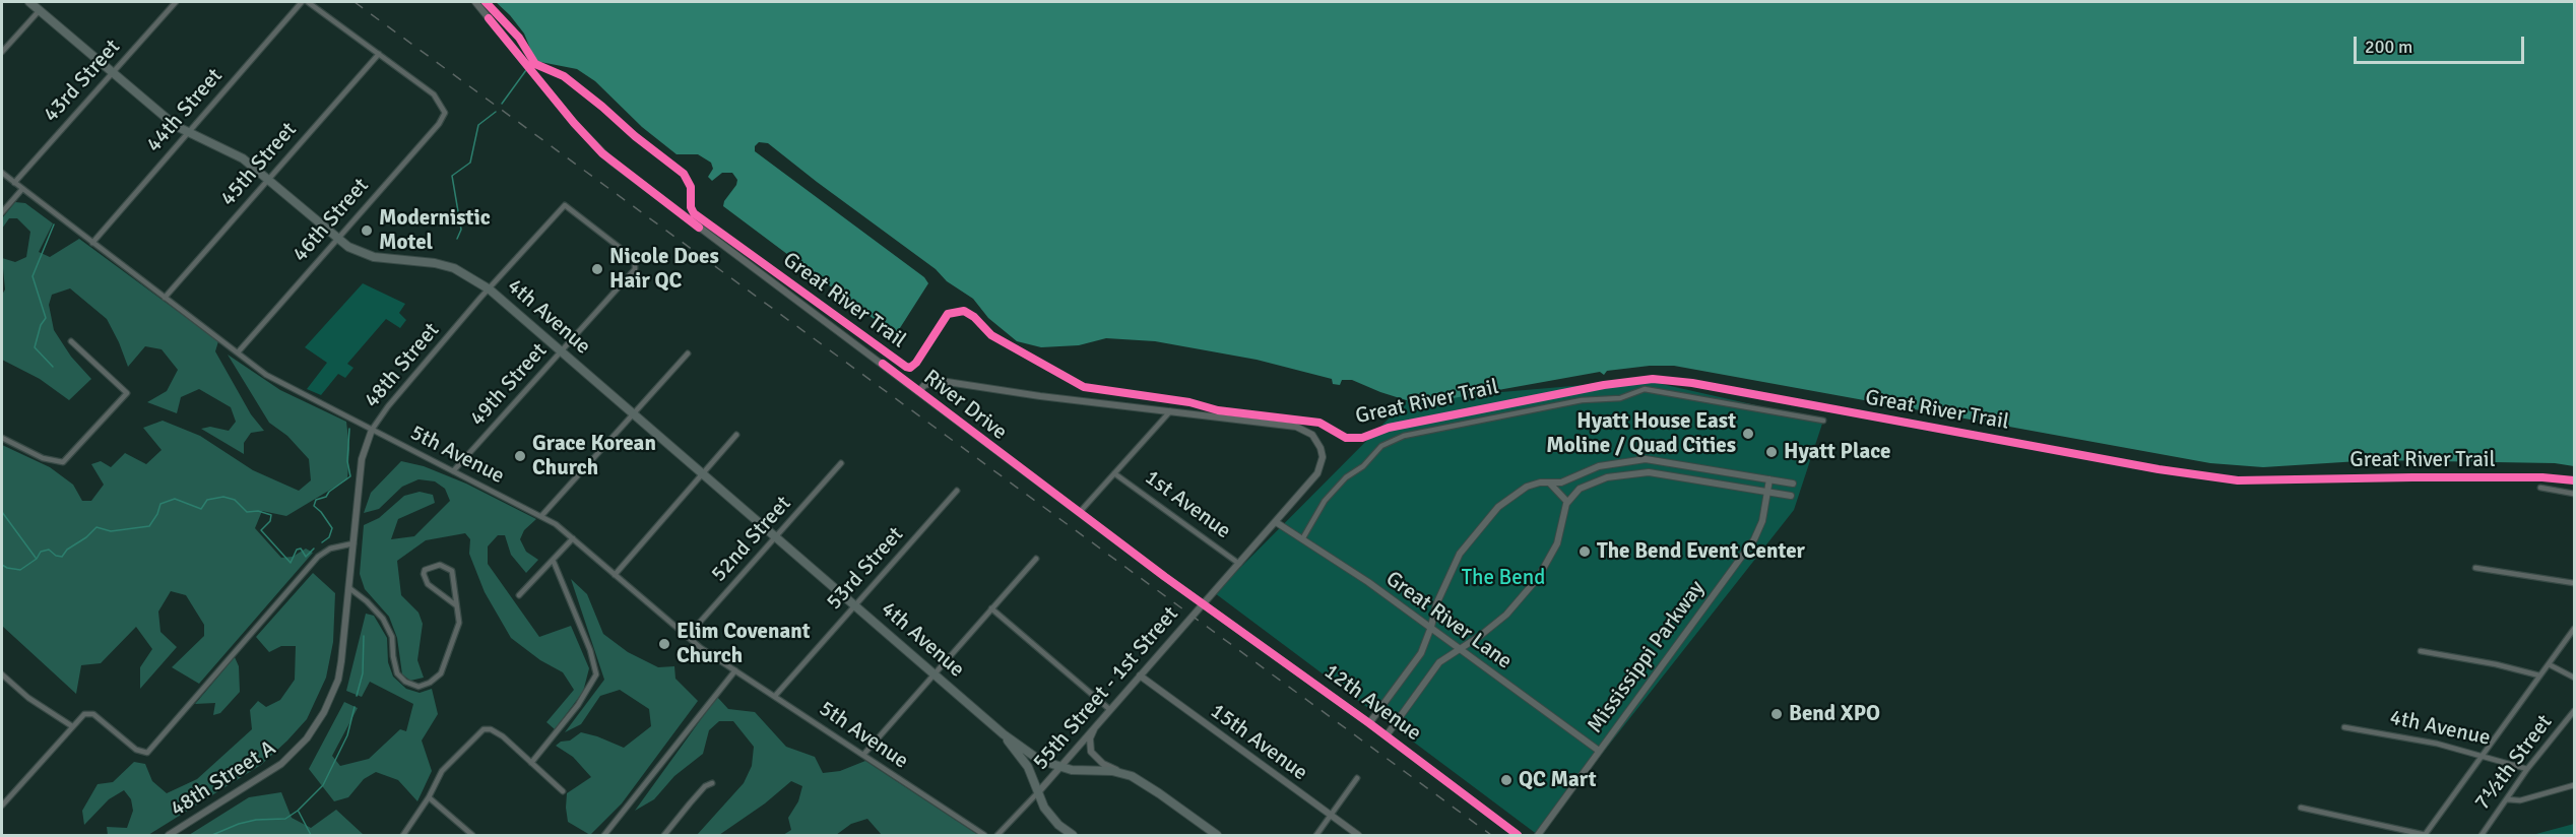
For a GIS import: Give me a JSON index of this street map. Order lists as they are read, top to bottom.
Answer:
{
  "streets": {
    "main road": ["4th Avenue"],
    "street": [
      "43rd Street",
      "44th Street",
      "45th Street",
      "46th Street",
      "48th Street",
      "49th Street",
      "River Drive",
      "5th Avenue",
      "1st Avenue",
      "52nd Street",
      "53rd Street",
      "Great River Lane",
      "Mississippi Parkway",
      "55th Street - 1st Street",
      "12th Avenue",
      "15th Avenue",
      "7½th Street",
      "48th Street A"
    ],
    "cycle path": ["Great River Trail"]
  },
  "crossings": [
    ["43rd Street", "4th Avenue"],
    ["43rd Street", "5th Avenue"],
    ["44th Street", "4th Avenue"],
    ["44th Street", "5th Avenue"],
    ["45th Street", "46th Street"],
    ["45th Street", "4th Avenue"],
    ["45th Street", "5th Avenue"],
    ["46th Street", "4th Avenue"],
    ["46th Street", "5th Avenue"],
    ["4th Avenue", "48th Street"],
    ["4th Avenue", "49th Street"],
    ["4th Avenue", "52nd Street"],
    ["4th Avenue", "53rd Street"],
    ["4th Avenue", "55th Street - 1st Street"],
    ["4th Avenue", "7½th Street"],
    ["48th Street", "49th Street"],
    ["48th Street", "5th Avenue"],
    ["48th Street", "48th Street A"],
    ["49th Street", "5th Avenue"],
    ["River Drive", "55th Street - 1st Street"],
    ["River Drive", "12th Avenue"],
    ["5th Avenue", "52nd Street"],
    ["5th Avenue", "53rd Street"],
    ["1st Avenue", "55th Street - 1st Street"],
    ["Great River Lane", "Mississippi Parkway"],
    ["Great River Lane", "55th Street - 1st Street"],
    ["55th Street - 1st Street", "12th Avenue"],
    ["55th Street - 1st Street", "15th Avenue"]
  ],
  "parks": ["The Bend"],
  "places": [
    "Modernistic Motel",
    "Nicole Does Hair QC",
    "Hyatt House East Moline / Quad Cities",
    "Hyatt Place",
    "Grace Korean Church",
    "The Bend Event Center",
    "Elim Covenant Church",
    "Bend XPO",
    "QC Mart"
  ],
  "scale_bar": "200 m"
}
